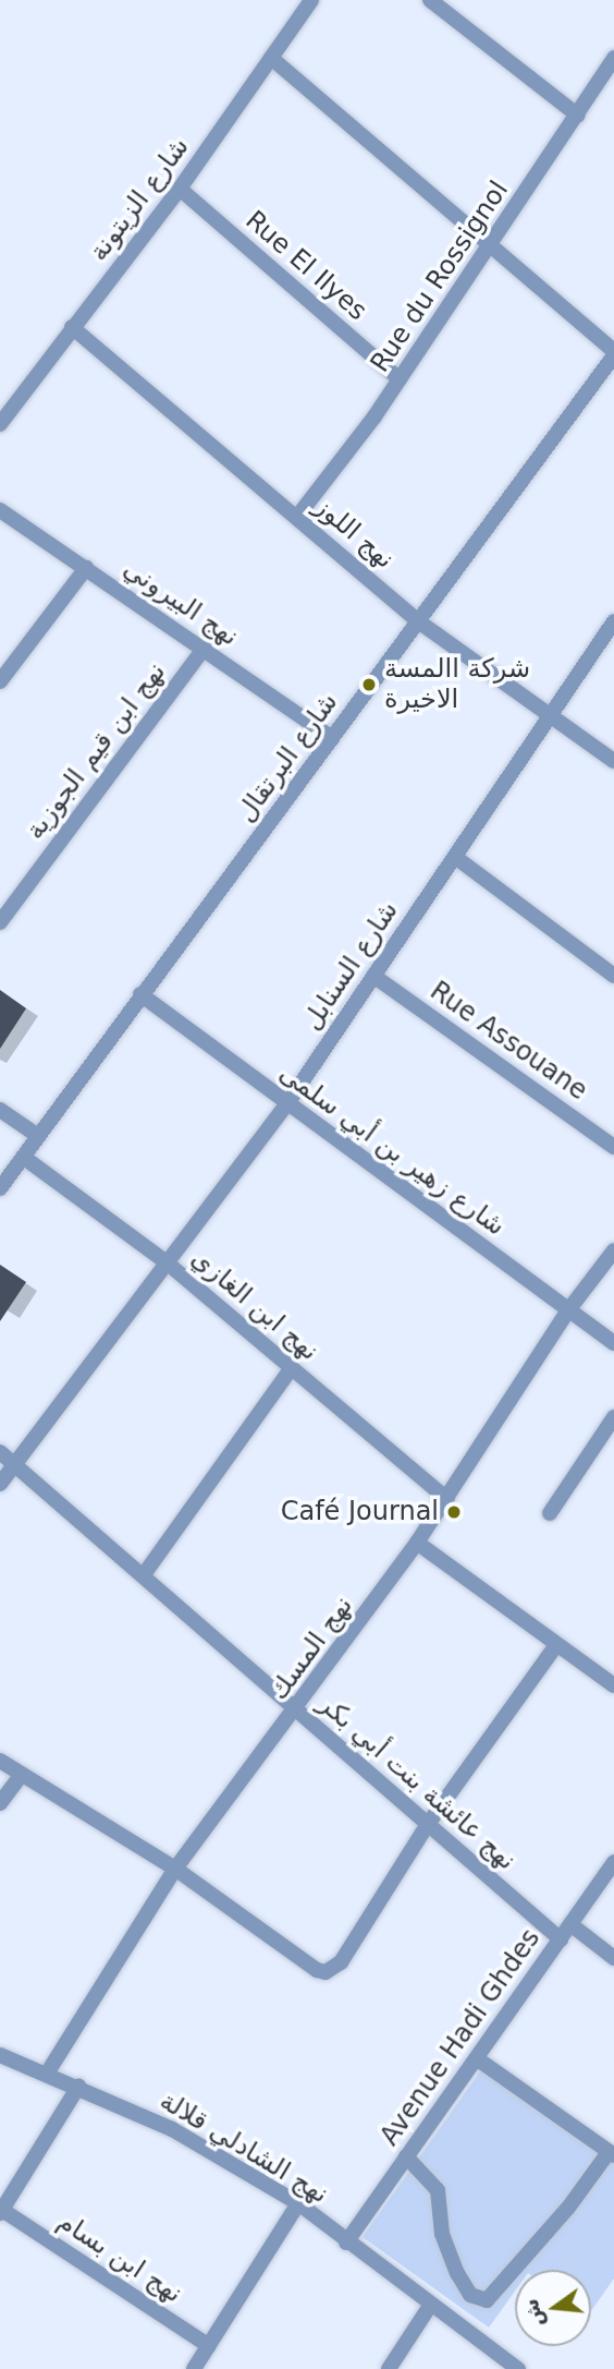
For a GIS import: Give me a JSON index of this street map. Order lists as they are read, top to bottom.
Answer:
{
  "streets": {
    "street": [
      "شارع الزيتونة",
      "Rue El Ilyes",
      "Rue du Rossignol",
      "نهج اللوز",
      "نهج البيروني",
      "نهج ابن قيم الجوزية",
      "شارع البرتقال",
      "شارع السنابل",
      "Rue Assouane",
      "شارع زهير بن أبي سلمى",
      "نهج ابن الغازي",
      "نهج المسك",
      "نهج عائشة بنت أبي بكر",
      "Avenue Hadi Ghdes",
      "نهج الشادلي قلالة",
      "نهج ابن بسام"
    ]
  },
  "crossings": [
    ["شارع الزيتونة", "Rue El Ilyes"],
    ["شارع الزيتونة", "نهج اللوز"],
    ["Rue El Ilyes", "Rue du Rossignol"],
    ["Rue du Rossignol", "نهج اللوز"],
    ["نهج اللوز", "شارع البرتقال"],
    ["نهج اللوز", "شارع السنابل"],
    ["نهج البيروني", "نهج ابن قيم الجوزية"],
    ["نهج البيروني", "شارع البرتقال"],
    ["شارع البرتقال", "شارع زهير بن أبي سلمى"],
    ["شارع البرتقال", "نهج ابن الغازي"],
    ["شارع السنابل", "Rue Assouane"],
    ["شارع السنابل", "شارع زهير بن أبي سلمى"],
    ["شارع السنابل", "نهج ابن الغازي"],
    ["شارع السنابل", "نهج عائشة بنت أبي بكر"],
    ["شارع زهير بن أبي سلمى", "نهج المسك"],
    ["نهج ابن الغازي", "نهج المسك"],
    ["نهج المسك", "نهج عائشة بنت أبي بكر"],
    ["نهج المسك", "نهج الشادلي قلالة"],
    ["نهج عائشة بنت أبي بكر", "Avenue Hadi Ghdes"],
    ["Avenue Hadi Ghdes", "نهج الشادلي قلالة"]
  ],
  "places": ["شركة االمسة الاخيرة", "Café Journal"],
  "north": "left"
}
